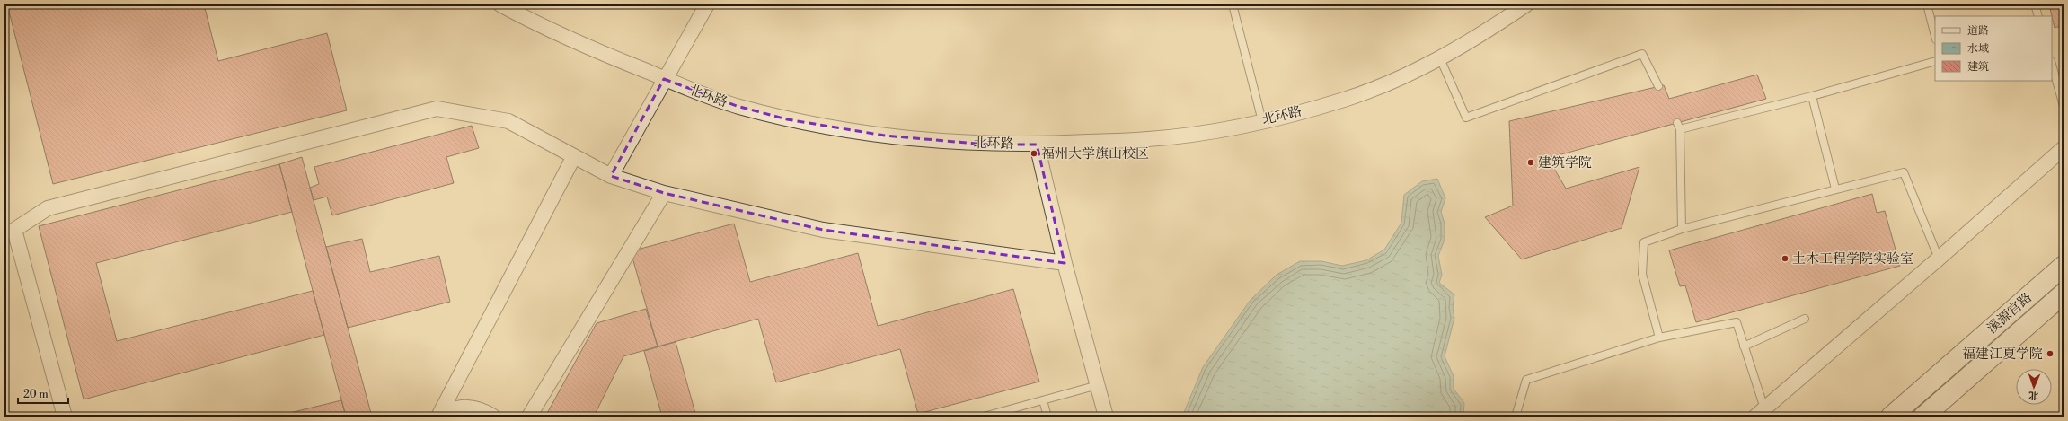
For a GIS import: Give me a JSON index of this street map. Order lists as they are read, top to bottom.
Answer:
{
  "streets": {
    "main road": ["溪源宫路"],
    "street": ["北环路"]
  },
  "places": [
    "福州大学旗山校区",
    "建筑学院",
    "土木工程学院实验室",
    "福建江夏学院"
  ],
  "legend": ["道路", "水域", "建筑"],
  "scale_bar": "20 m",
  "north": "bottom"
}
